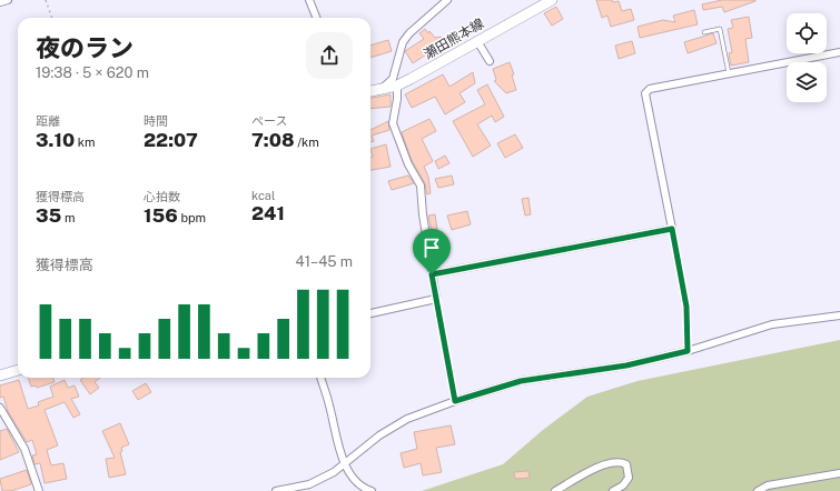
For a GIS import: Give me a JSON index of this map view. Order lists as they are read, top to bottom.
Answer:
{
  "streets": {
    "main road": ["瀬田熊本線"]
  },
  "page": {
    "heading": ["夜のラン", "19:38 · 5 × 620 m"],
    "stats": [
      ["距離", "3.10 km"],
      ["時間", "22:07"],
      ["ペース", "7:08 /km"],
      ["獲得標高", "35 m"],
      ["心拍数", "156 bpm"],
      ["kcal", "241"]
    ],
    "chart": ["獲得標高", "41–45 m"]
  }
}
